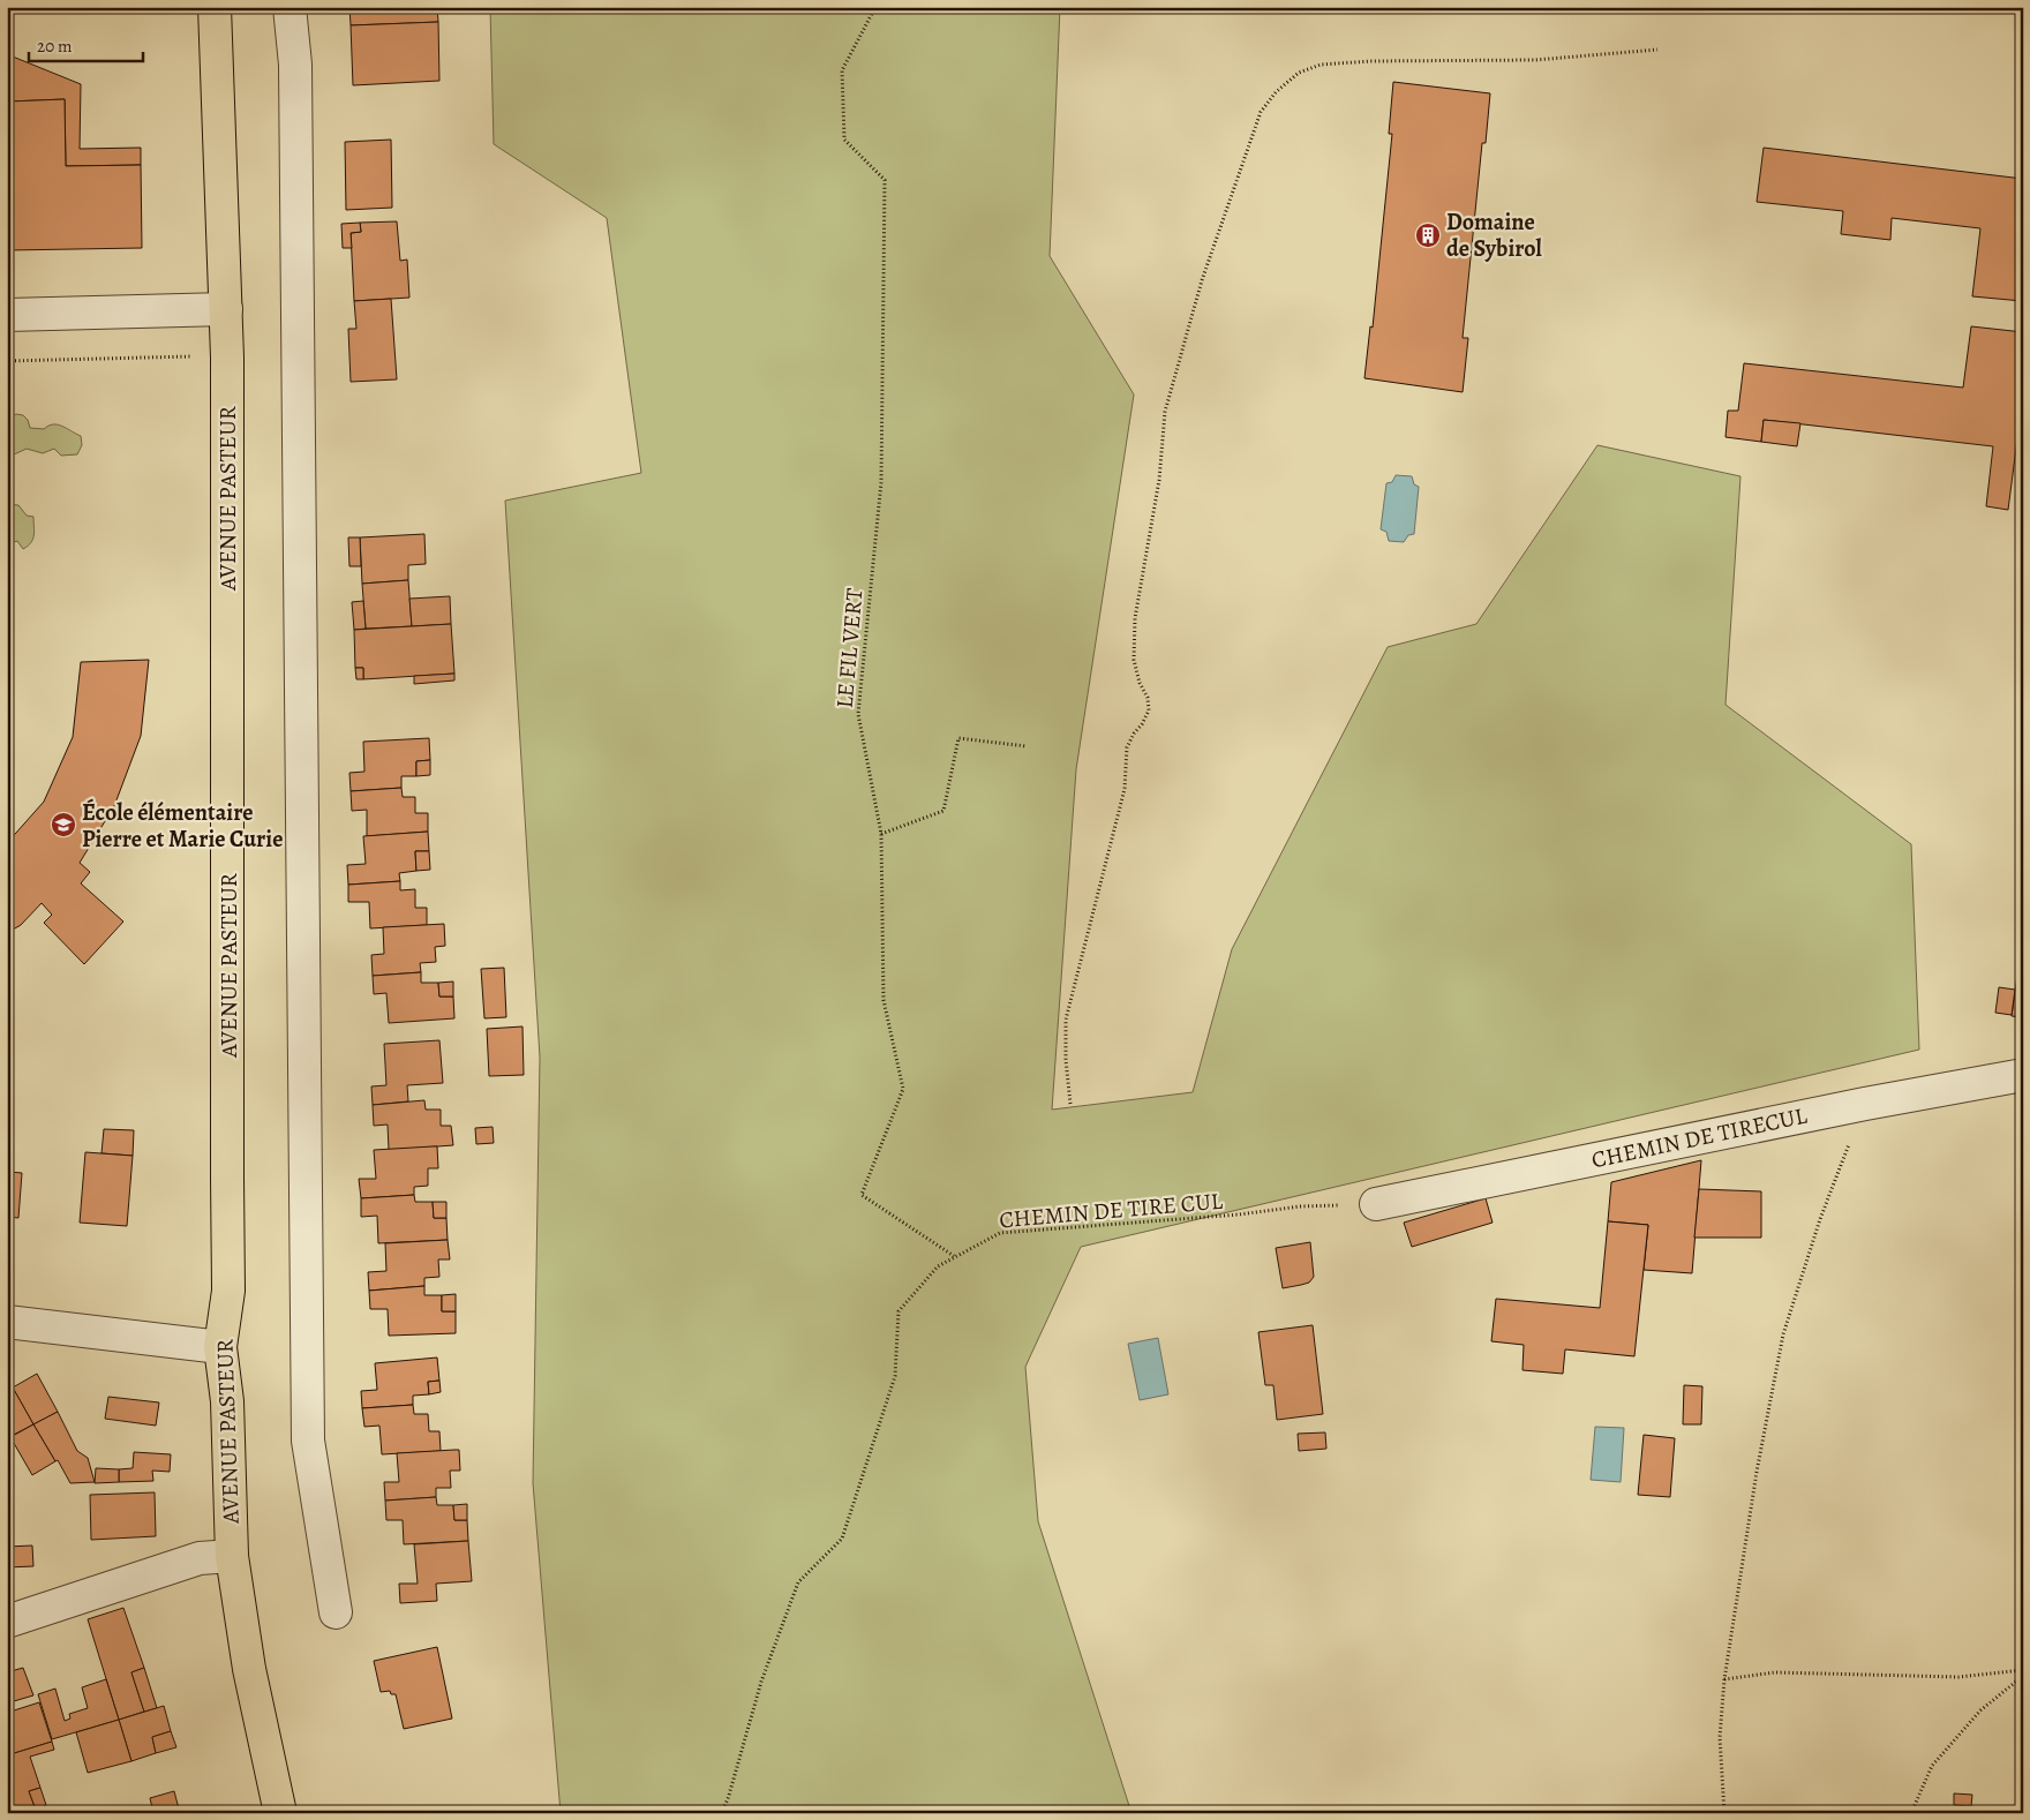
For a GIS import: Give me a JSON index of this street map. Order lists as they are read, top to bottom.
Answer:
{
  "streets": {
    "main road": ["AVENUE PASTEUR"],
    "street": ["CHEMIN DE TIRECUL"],
    "path": ["LE FIL VERT", "CHEMIN DE TIRE CUL"]
  },
  "crossings": [
    ["LE FIL VERT", "CHEMIN DE TIRE CUL"],
    ["CHEMIN DE TIRECUL", "CHEMIN DE TIRE CUL"]
  ],
  "places": {
    "building": ["Domaine de Sybirol"],
    "school or university": ["École élémentaire Pierre et Marie Curie"]
  },
  "scale_bar": "20 m"
}
